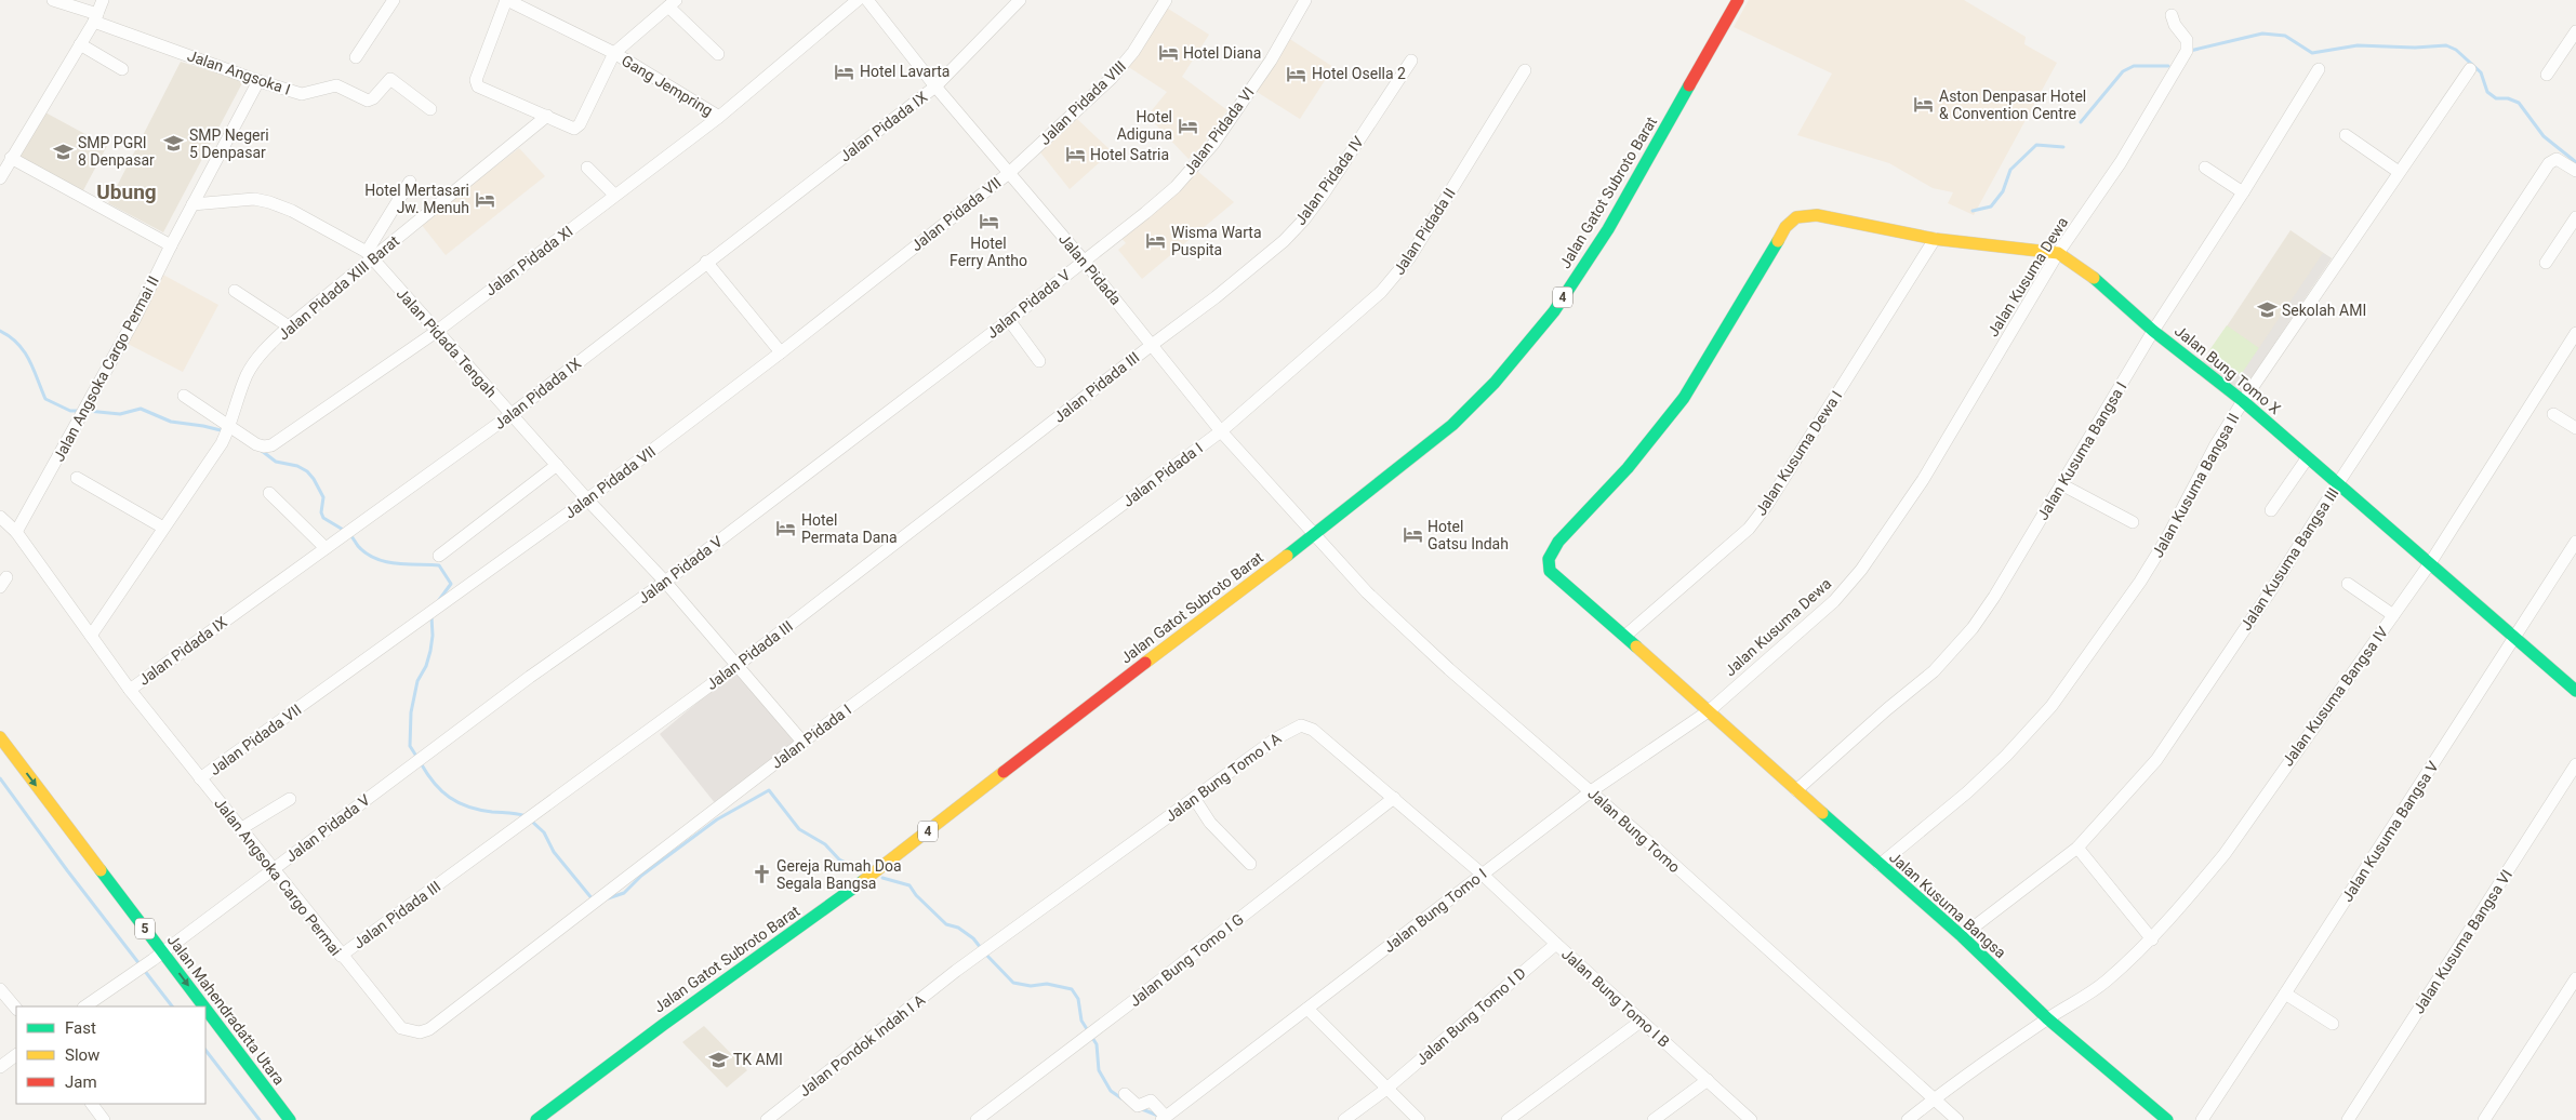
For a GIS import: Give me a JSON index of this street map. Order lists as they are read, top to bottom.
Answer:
{
  "streets": {
    "main road": [
      "Jalan Gatot Subroto Barat",
      "4",
      "Jalan Bung Tomo X",
      "Jalan Kusuma Bangsa",
      "5",
      "Jalan Mahendradatta Utara"
    ],
    "street": [
      "Jalan Angsoka I",
      "Gang Jempring",
      "Jalan Pidada VIII",
      "Jalan Pidada IX",
      "Jalan Pidada VI",
      "Jalan Pidada IV",
      "Jalan Pidada VII",
      "Jalan Pidada II",
      "Jalan Pidada XI",
      "Jalan Pidada",
      "Jalan Kusuma Dewa",
      "Jalan Pidada XIII Barat",
      "Jalan Pidada V",
      "Jalan Pidada Tengah",
      "Jalan Angsoka Cargo Permai II",
      "Jalan Pidada III",
      "Jalan Kusuma Bangsa I",
      "Jalan Kusuma Dewa I",
      "Jalan Pidada I",
      "Jalan Kusuma Bangsa II",
      "Jalan Kusuma Bangsa III",
      "Jalan Kusuma Bangsa IV",
      "Jalan Bung Tomo I A",
      "Jalan Bung Tomo",
      "Jalan Kusuma Bangsa V",
      "Jalan Angsoka Cargo Permai",
      "Jalan Bung Tomo I",
      "Jalan Kusuma Bangsa VI",
      "Jalan Bung Tomo I G",
      "Jalan Bung Tomo I B",
      "Jalan Bung Tomo I D",
      "Jalan Pondok Indah I A"
    ]
  },
  "crossings": [
    ["Jalan Angsoka I", "Jalan Angsoka Cargo Permai II"],
    ["Gang Jempring", "Jalan Pidada XI"],
    ["Jalan Pidada VIII", "Jalan Pidada VII"],
    ["Jalan Pidada VIII", "Jalan Pidada"],
    ["Jalan Pidada IX", "Jalan Pidada"],
    ["Jalan Pidada IX", "Jalan Pidada Tengah"],
    ["Jalan Pidada IX", "Jalan Angsoka Cargo Permai"],
    ["Jalan Pidada VI", "Jalan Pidada"],
    ["Jalan Pidada VI", "Jalan Pidada V"],
    ["Jalan Pidada IV", "Jalan Pidada"],
    ["Jalan Pidada IV", "Jalan Pidada III"],
    ["Jalan Gatot Subroto Barat", "Jalan Pidada"],
    ["Jalan Gatot Subroto Barat", "Jalan Bung Tomo"],
    ["Jalan Pidada VII", "Jalan Pidada"],
    ["Jalan Pidada VII", "Jalan Pidada Tengah"],
    ["Jalan Pidada VII", "Jalan Angsoka Cargo Permai"],
    ["Jalan Pidada II", "Jalan Pidada"],
    ["Jalan Pidada II", "Jalan Pidada I"],
    ["Jalan Pidada XI", "Jalan Pidada XIII Barat"],
    ["Jalan Pidada XI", "Jalan Pidada Tengah"],
    ["Jalan Pidada", "Jalan Pidada V"],
    ["Jalan Pidada", "Jalan Pidada III"],
    ["Jalan Pidada", "Jalan Pidada I"],
    ["Jalan Pidada", "Jalan Bung Tomo"],
    ["Jalan Kusuma Dewa", "Jalan Bung Tomo X"],
    ["Jalan Kusuma Dewa", "Jalan Kusuma Bangsa"],
    ["Jalan Kusuma Dewa", "Jalan Bung Tomo I"],
    ["Jalan Pidada XIII Barat", "Jalan Pidada Tengah"],
    ["Jalan Pidada XIII Barat", "Jalan Angsoka Cargo Permai"],
    ["Jalan Pidada V", "Jalan Pidada Tengah"],
    ["Jalan Pidada V", "Jalan Angsoka Cargo Permai"],
    ["Jalan Pidada V", "Jalan Mahendradatta Utara"],
    ["Jalan Pidada Tengah", "Jalan Angsoka Cargo Permai II"],
    ["Jalan Pidada Tengah", "Jalan Pidada III"],
    ["Jalan Pidada Tengah", "Jalan Pidada I"],
    ["Jalan Angsoka Cargo Permai II", "Jalan Angsoka Cargo Permai"],
    ["Jalan Bung Tomo X", "Jalan Kusuma Bangsa I"],
    ["Jalan Bung Tomo X", "Jalan Kusuma Dewa I"],
    ["Jalan Bung Tomo X", "Jalan Kusuma Bangsa II"],
    ["Jalan Bung Tomo X", "Jalan Kusuma Bangsa III"],
    ["Jalan Bung Tomo X", "Jalan Kusuma Bangsa IV"],
    ["Jalan Bung Tomo X", "Jalan Kusuma Bangsa V"],
    ["Jalan Pidada III", "Jalan Angsoka Cargo Permai"],
    ["Jalan Kusuma Bangsa I", "Jalan Kusuma Bangsa"],
    ["Jalan Pidada I", "Jalan Angsoka Cargo Permai"],
    ["Jalan Kusuma Bangsa II", "Jalan Kusuma Bangsa"],
    ["Jalan Kusuma Bangsa III", "Jalan Kusuma Bangsa"],
    ["Jalan Kusuma Bangsa IV", "Jalan Bung Tomo"],
    ["Jalan Kusuma Bangsa IV", "Jalan Kusuma Bangsa"],
    ["Jalan Bung Tomo I A", "Jalan Bung Tomo I"],
    ["Jalan Bung Tomo I A", "Jalan Bung Tomo I G"],
    ["Jalan Bung Tomo I A", "Jalan Bung Tomo I B"],
    ["Jalan Bung Tomo I A", "Jalan Pondok Indah I A"],
    ["Jalan Bung Tomo", "Jalan Bung Tomo I"],
    ["Jalan Kusuma Bangsa", "Jalan Bung Tomo I"],
    ["Jalan Bung Tomo I", "Jalan Bung Tomo I B"],
    ["Jalan Bung Tomo I B", "Jalan Bung Tomo I D"]
  ],
  "one_way": ["Jalan Mahendradatta Utara"],
  "districts": ["Ubung"],
  "places": {
    "hotel": [
      "Hotel Diana",
      "Hotel Lavarta",
      "Hotel Osella 2",
      "Aston Denpasar Hotel & Convention Centre",
      "Hotel Adiguna",
      "Hotel Satria",
      "Hotel Mertasari Jw. Menuh",
      "Hotel Ferry Antho",
      "Wisma Warta Puspita",
      "Hotel Permata Dana",
      "Hotel Gatsu Indah"
    ],
    "school or university": [
      "SMP Negeri 5 Denpasar",
      "SMP PGRI 8 Denpasar",
      "Sekolah AMI",
      "TK AMI"
    ],
    "church": ["Gereja Rumah Doa Segala Bangsa"]
  },
  "legend": ["Fast", "Slow", "Jam"]
}
